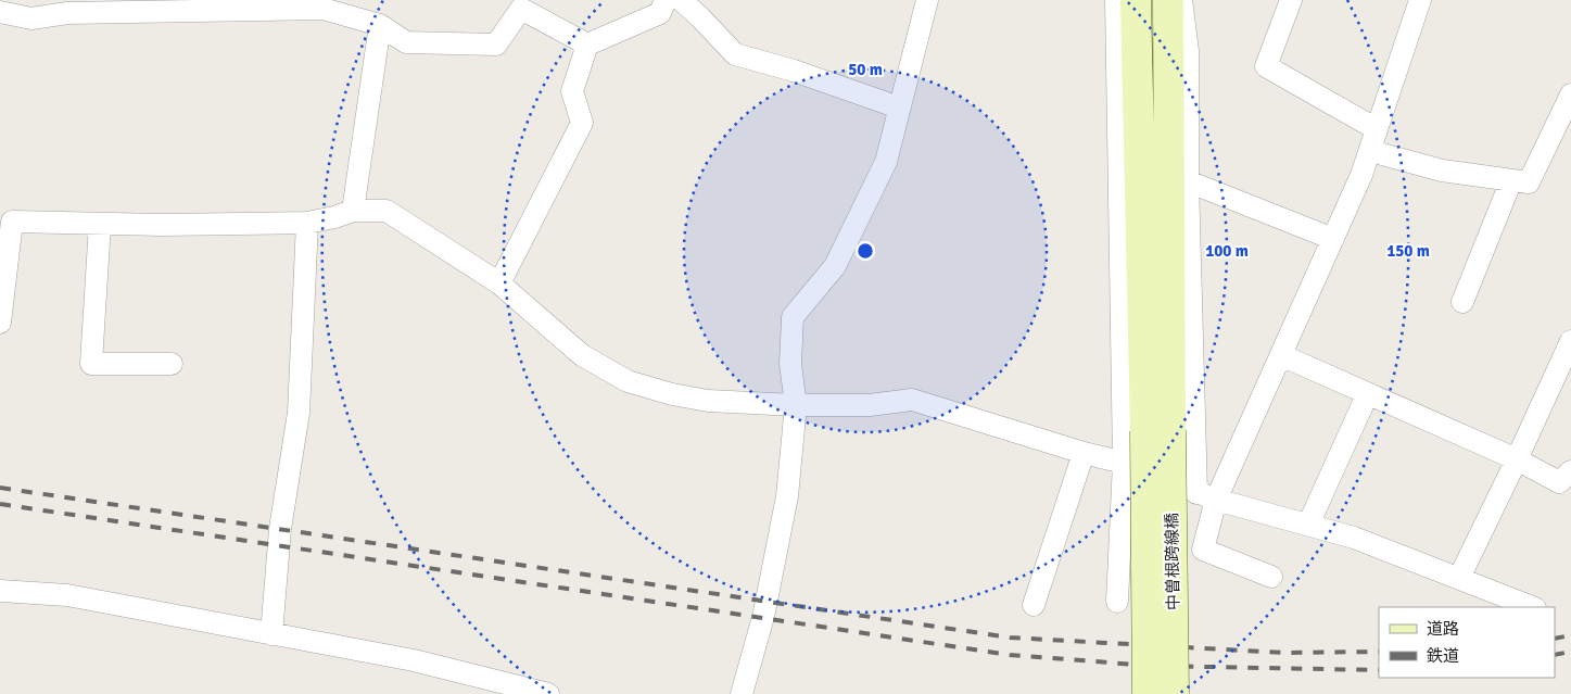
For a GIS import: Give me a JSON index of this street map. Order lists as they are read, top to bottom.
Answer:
{
  "streets": {
    "street": ["中曽根跨線橋"]
  },
  "legend": ["道路", "鉄道"],
  "rings": ["50 m", "100 m", "150 m"]
}
